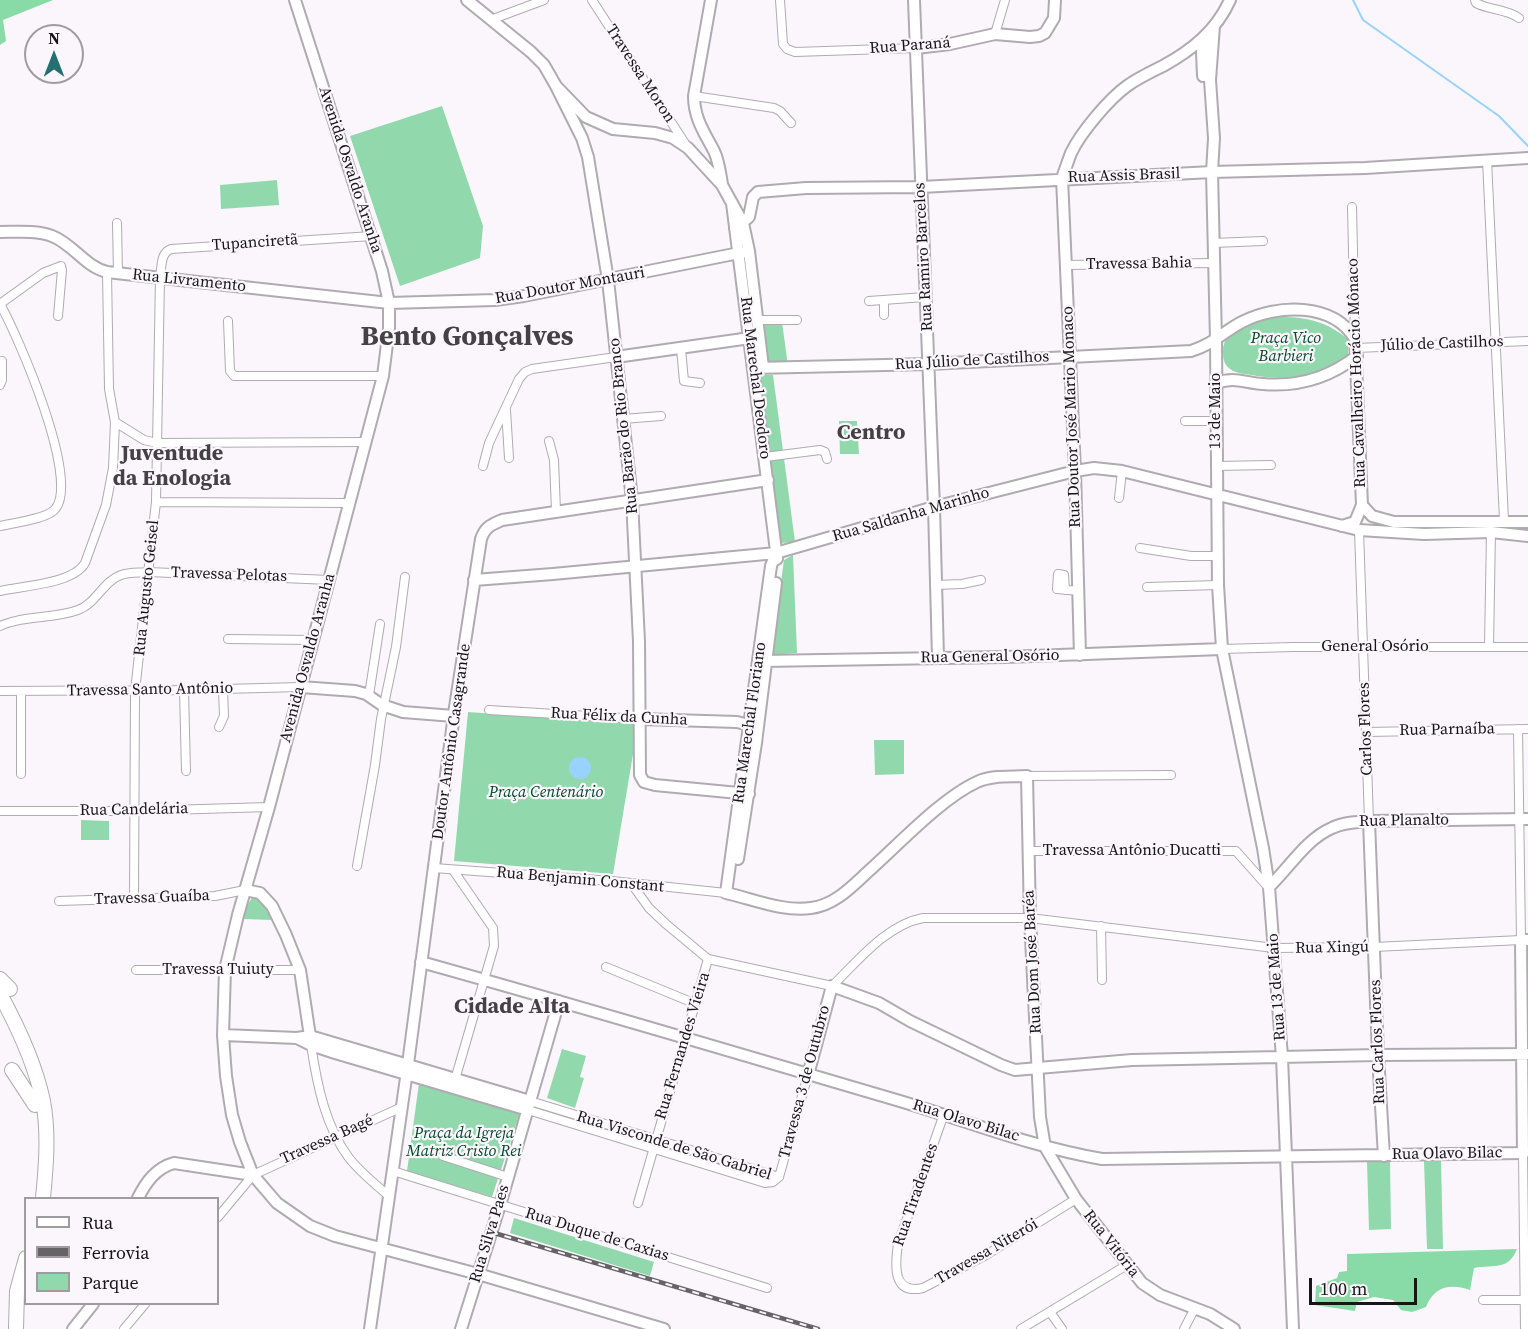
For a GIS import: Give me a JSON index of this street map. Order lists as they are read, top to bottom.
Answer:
{
  "streets": {
    "main road": [
      "Rua Paraná",
      "Avenida Osvaldo Aranha",
      "Rua Assis Brasil",
      "Rua Ramiro Barcelos",
      "Rua Livramento",
      "Rua Doutor Montauri",
      "Júlio de Castilhos",
      "Rua Júlio de Castilhos",
      "Rua Cavalheiro Horácio Mônaco",
      "Rua Marechal Deodoro",
      "13 de Maio",
      "Rua Doutor José Mario Monaco",
      "Rua Barão do Rio Branco",
      "Rua Saldanha Marinho",
      "Rua General Osório",
      "Rua Félix da Cunha",
      "Rua Marechal Floriano",
      "Doutor Antônio Casagrande",
      "Rua Planalto",
      "Rua Dom José Baréa",
      "Rua 13 de Maio",
      "Rua Carlos Flores",
      "Travessa 3 de Outubro",
      "Rua Olavo Bilac",
      "Rua Visconde de São Gabriel",
      "Rua Silva Paes",
      "Rua Vitória"
    ],
    "street": [
      "Travessa Moron",
      "Tupanciretã",
      "Travessa Bahia",
      "Travessa Pelotas",
      "Rua Augusto Geisel",
      "General Osório",
      "Travessa Santo Antônio",
      "Carlos Flores",
      "Rua Parnaíba",
      "Rua Candelária",
      "Travessa Antônio Ducatti",
      "Rua Benjamin Constant",
      "Travessa Guaíba",
      "Rua Xingú",
      "Travessa Tuiuty",
      "Rua Fernandes Vieira",
      "Travessa Bagé",
      "Rua Tiradentes",
      "Rua Duque de Caxias",
      "Travessa Niterói"
    ]
  },
  "crossings": [
    ["Rua Paraná", "Rua Ramiro Barcelos"],
    ["Travessa Moron", "Rua Marechal Deodoro"],
    ["Avenida Osvaldo Aranha", "Tupanciretã"],
    ["Avenida Osvaldo Aranha", "Rua Livramento"],
    ["Avenida Osvaldo Aranha", "Rua Doutor Montauri"],
    ["Avenida Osvaldo Aranha", "Travessa Pelotas"],
    ["Avenida Osvaldo Aranha", "Travessa Santo Antônio"],
    ["Avenida Osvaldo Aranha", "Doutor Antônio Casagrande"],
    ["Avenida Osvaldo Aranha", "Rua Candelária"],
    ["Avenida Osvaldo Aranha", "Travessa Guaíba"],
    ["Avenida Osvaldo Aranha", "Travessa Tuiuty"],
    ["Avenida Osvaldo Aranha", "Travessa Bagé"],
    ["Avenida Osvaldo Aranha", "Rua Silva Paes"],
    ["Rua Assis Brasil", "Rua Ramiro Barcelos"],
    ["Rua Assis Brasil", "Rua Marechal Deodoro"],
    ["Rua Assis Brasil", "13 de Maio"],
    ["Rua Assis Brasil", "Rua Doutor José Mario Monaco"],
    ["Tupanciretã", "Rua Livramento"],
    ["Tupanciretã", "Rua Augusto Geisel"],
    ["Rua Ramiro Barcelos", "Rua Júlio de Castilhos"],
    ["Rua Ramiro Barcelos", "Rua Saldanha Marinho"],
    ["Rua Ramiro Barcelos", "Rua General Osório"],
    ["Travessa Bahia", "13 de Maio"],
    ["Travessa Bahia", "Rua Doutor José Mario Monaco"],
    ["Rua Livramento", "Rua Doutor Montauri"],
    ["Rua Livramento", "Rua Augusto Geisel"],
    ["Rua Doutor Montauri", "Rua Marechal Deodoro"],
    ["Rua Doutor Montauri", "Rua Barão do Rio Branco"],
    ["Júlio de Castilhos", "Rua Júlio de Castilhos"],
    ["Júlio de Castilhos", "Rua Cavalheiro Horácio Mônaco"],
    ["Júlio de Castilhos", "13 de Maio"],
    ["Rua Júlio de Castilhos", "Rua Cavalheiro Horácio Mônaco"],
    ["Rua Júlio de Castilhos", "Rua Marechal Deodoro"],
    ["Rua Júlio de Castilhos", "13 de Maio"],
    ["Rua Júlio de Castilhos", "Rua Doutor José Mario Monaco"],
    ["Rua Cavalheiro Horácio Mônaco", "Rua Saldanha Marinho"],
    ["Rua Marechal Deodoro", "Rua Saldanha Marinho"],
    ["Rua Marechal Deodoro", "Rua Marechal Floriano"],
    ["13 de Maio", "Rua Saldanha Marinho"],
    ["13 de Maio", "General Osório"],
    ["13 de Maio", "Rua General Osório"],
    ["13 de Maio", "Rua 13 de Maio"],
    ["Rua Doutor José Mario Monaco", "Rua Saldanha Marinho"],
    ["Rua Doutor José Mario Monaco", "Rua General Osório"],
    ["Rua Barão do Rio Branco", "Rua Saldanha Marinho"],
    ["Rua Barão do Rio Branco", "Rua Félix da Cunha"],
    ["Rua Barão do Rio Branco", "Rua Marechal Floriano"],
    ["Rua Saldanha Marinho", "Rua Marechal Floriano"],
    ["Rua Saldanha Marinho", "Carlos Flores"],
    ["Rua Saldanha Marinho", "Doutor Antônio Casagrande"],
    ["Travessa Pelotas", "Rua Augusto Geisel"],
    ["Rua Augusto Geisel", "Travessa Santo Antônio"],
    ["Rua Augusto Geisel", "Rua Candelária"],
    ["Rua Augusto Geisel", "Travessa Guaíba"],
    ["General Osório", "Rua General Osório"],
    ["General Osório", "Carlos Flores"],
    ["General Osório", "Rua 13 de Maio"],
    ["Rua General Osório", "Rua Marechal Floriano"],
    ["Rua General Osório", "Rua 13 de Maio"],
    ["Rua Félix da Cunha", "Rua Marechal Floriano"],
    ["Rua Marechal Floriano", "Rua Benjamin Constant"],
    ["Carlos Flores", "Rua Parnaíba"],
    ["Carlos Flores", "Rua Planalto"],
    ["Carlos Flores", "Rua Carlos Flores"],
    ["Doutor Antônio Casagrande", "Rua Benjamin Constant"],
    ["Doutor Antônio Casagrande", "Rua Olavo Bilac"],
    ["Doutor Antônio Casagrande", "Travessa Bagé"],
    ["Doutor Antônio Casagrande", "Rua Visconde de São Gabriel"],
    ["Doutor Antônio Casagrande", "Rua Duque de Caxias"],
    ["Rua Planalto", "Travessa Antônio Ducatti"],
    ["Rua Planalto", "Rua 13 de Maio"],
    ["Rua Planalto", "Rua Carlos Flores"],
    ["Travessa Antônio Ducatti", "Rua Dom José Baréa"],
    ["Travessa Antônio Ducatti", "Rua 13 de Maio"],
    ["Rua Xingú", "Rua Dom José Baréa"],
    ["Rua Xingú", "Rua 13 de Maio"],
    ["Rua Xingú", "Rua Carlos Flores"],
    ["Rua Xingú", "Travessa 3 de Outubro"],
    ["Rua Dom José Baréa", "Rua Olavo Bilac"],
    ["Rua Dom José Baréa", "Rua Vitória"],
    ["Rua 13 de Maio", "Rua Olavo Bilac"],
    ["Rua Carlos Flores", "Rua Olavo Bilac"],
    ["Rua Fernandes Vieira", "Rua Olavo Bilac"],
    ["Rua Fernandes Vieira", "Rua Visconde de São Gabriel"],
    ["Travessa 3 de Outubro", "Rua Olavo Bilac"],
    ["Travessa 3 de Outubro", "Rua Visconde de São Gabriel"],
    ["Rua Olavo Bilac", "Rua Tiradentes"],
    ["Rua Olavo Bilac", "Rua Silva Paes"],
    ["Rua Olavo Bilac", "Rua Vitória"],
    ["Rua Visconde de São Gabriel", "Rua Silva Paes"],
    ["Rua Tiradentes", "Travessa Niterói"],
    ["Rua Silva Paes", "Rua Duque de Caxias"],
    ["Rua Vitória", "Travessa Niterói"]
  ],
  "districts": [
    "Bento Gonçalves",
    "Centro",
    "Juventude da Enologia",
    "Cidade Alta"
  ],
  "parks": ["Praça Vico Barbieri", "Praça Centenário", "Praça da Igreja Matriz Cristo Rei"],
  "legend": ["Rua", "Ferrovia", "Parque"],
  "scale_bar": "100 m",
  "north": "top"
}
